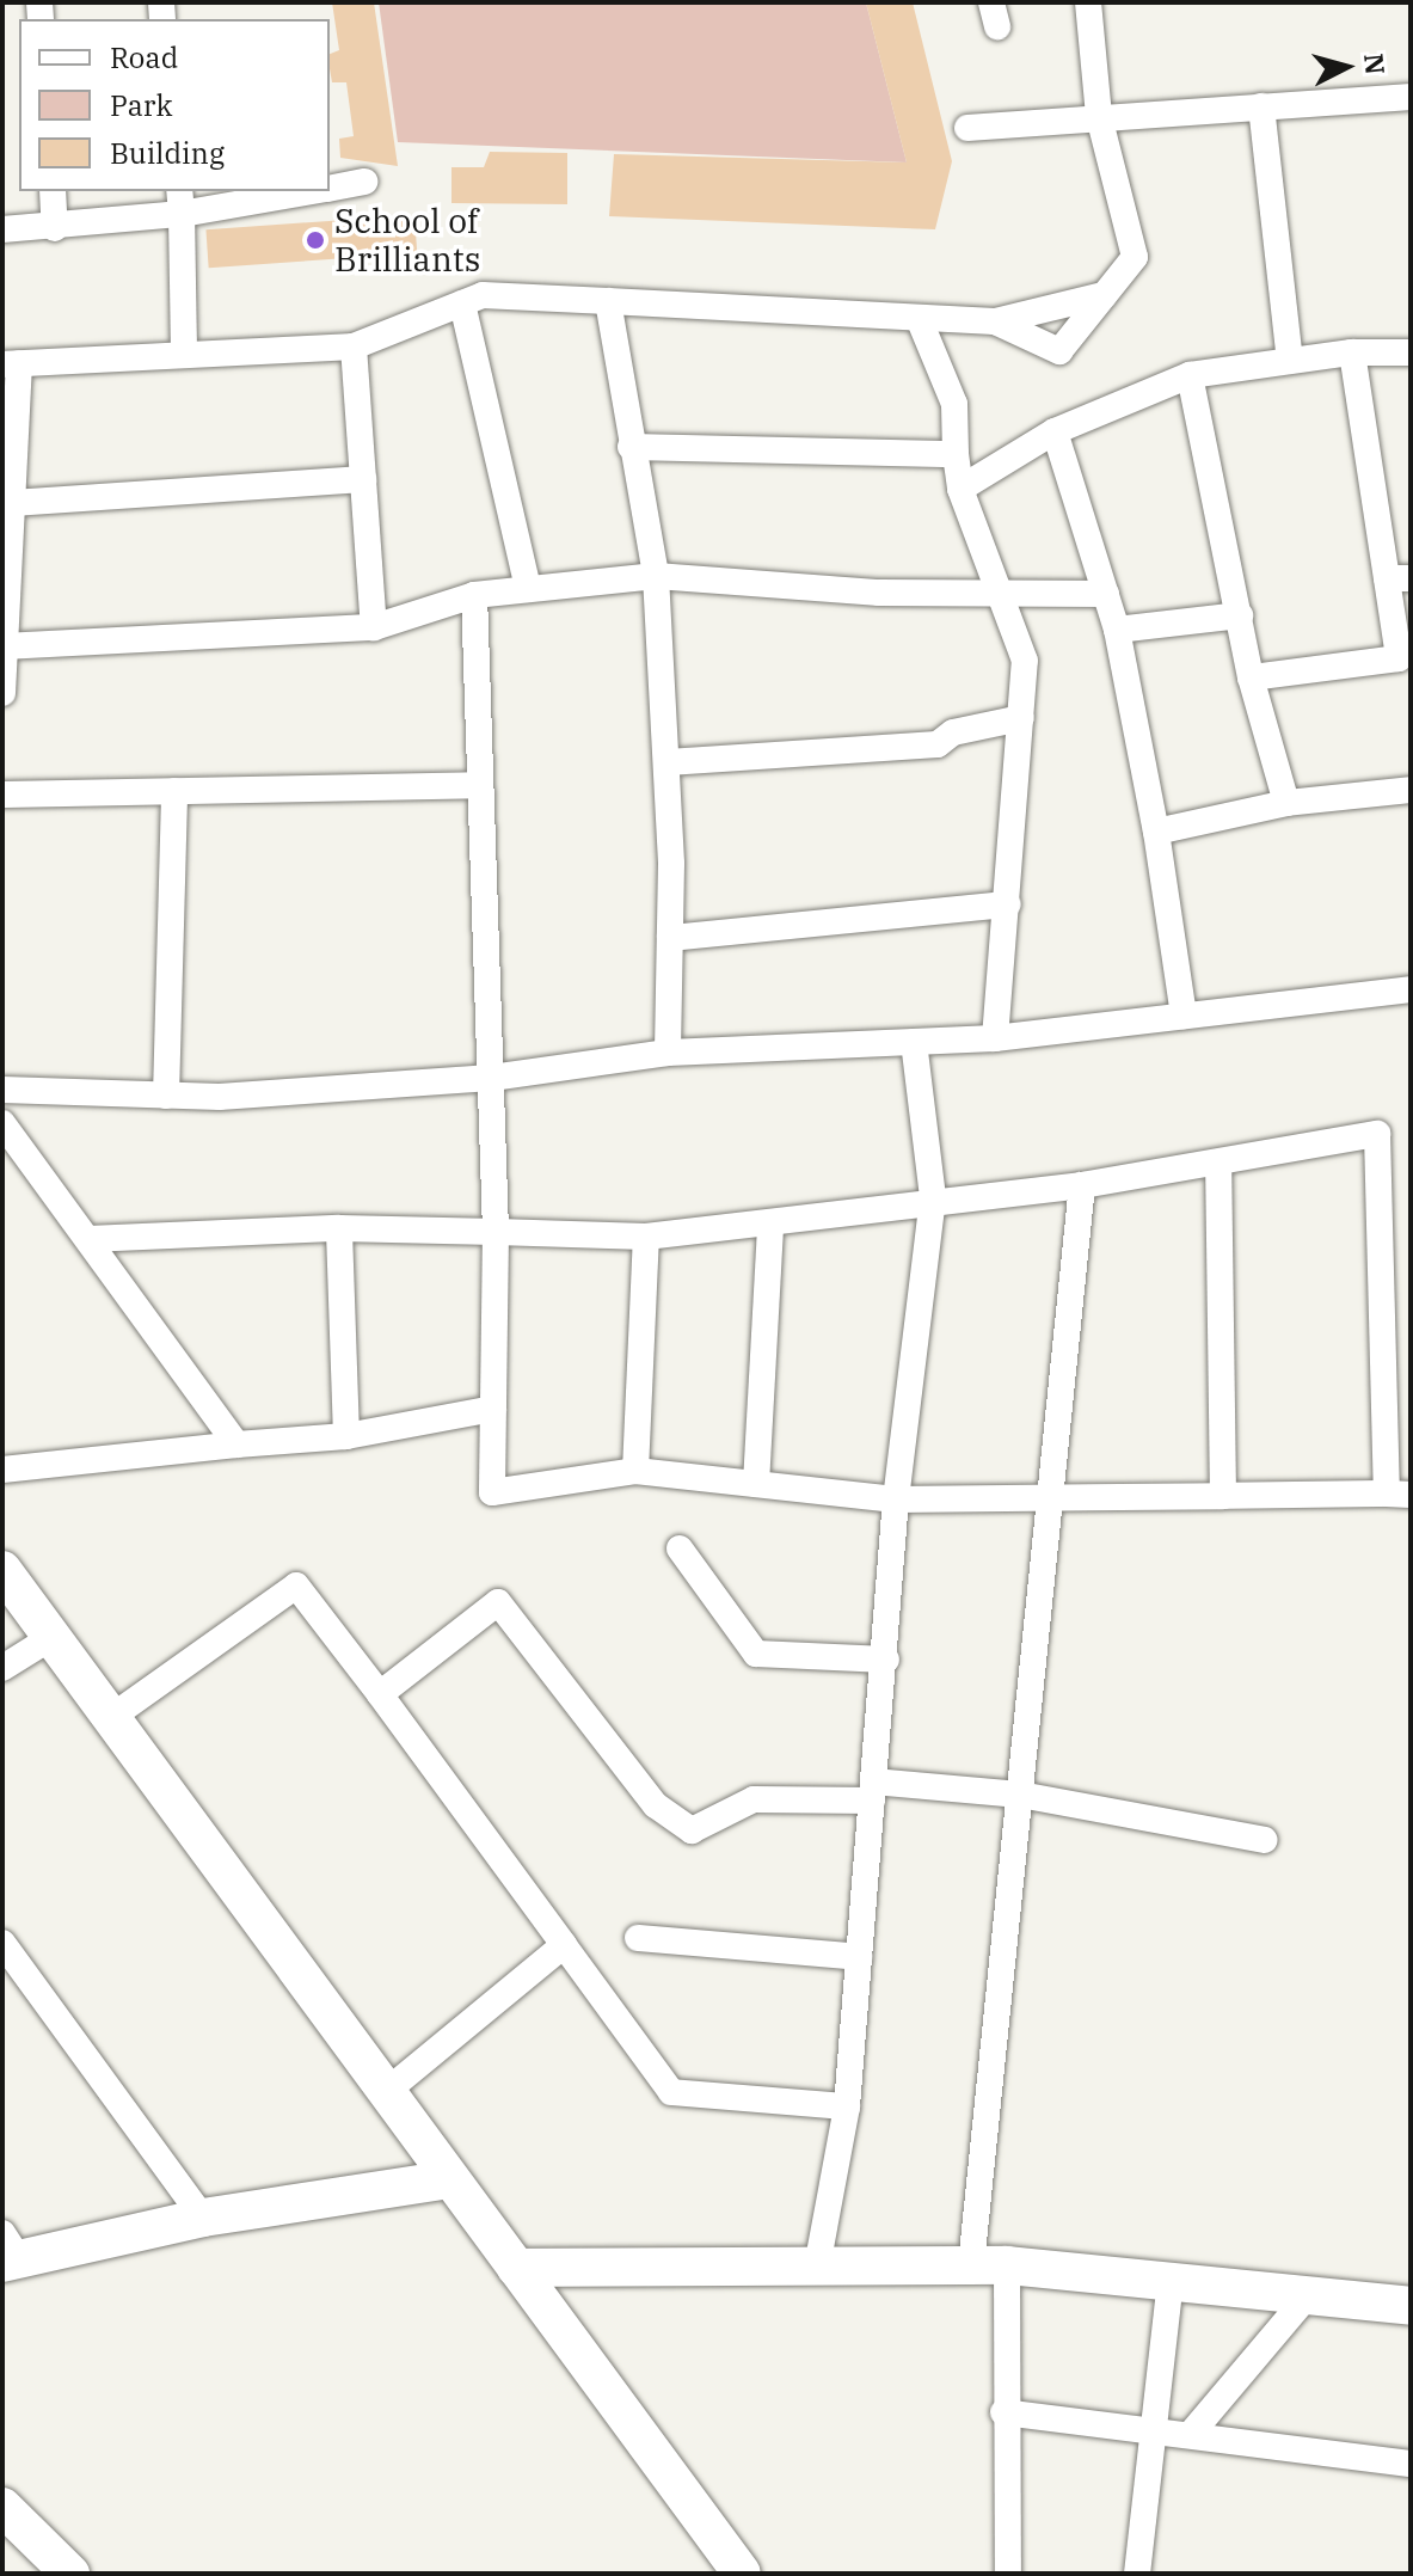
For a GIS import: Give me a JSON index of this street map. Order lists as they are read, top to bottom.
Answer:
{
  "places": ["School of Brilliants"],
  "legend": ["Road", "Park", "Building"],
  "north": "right"
}
